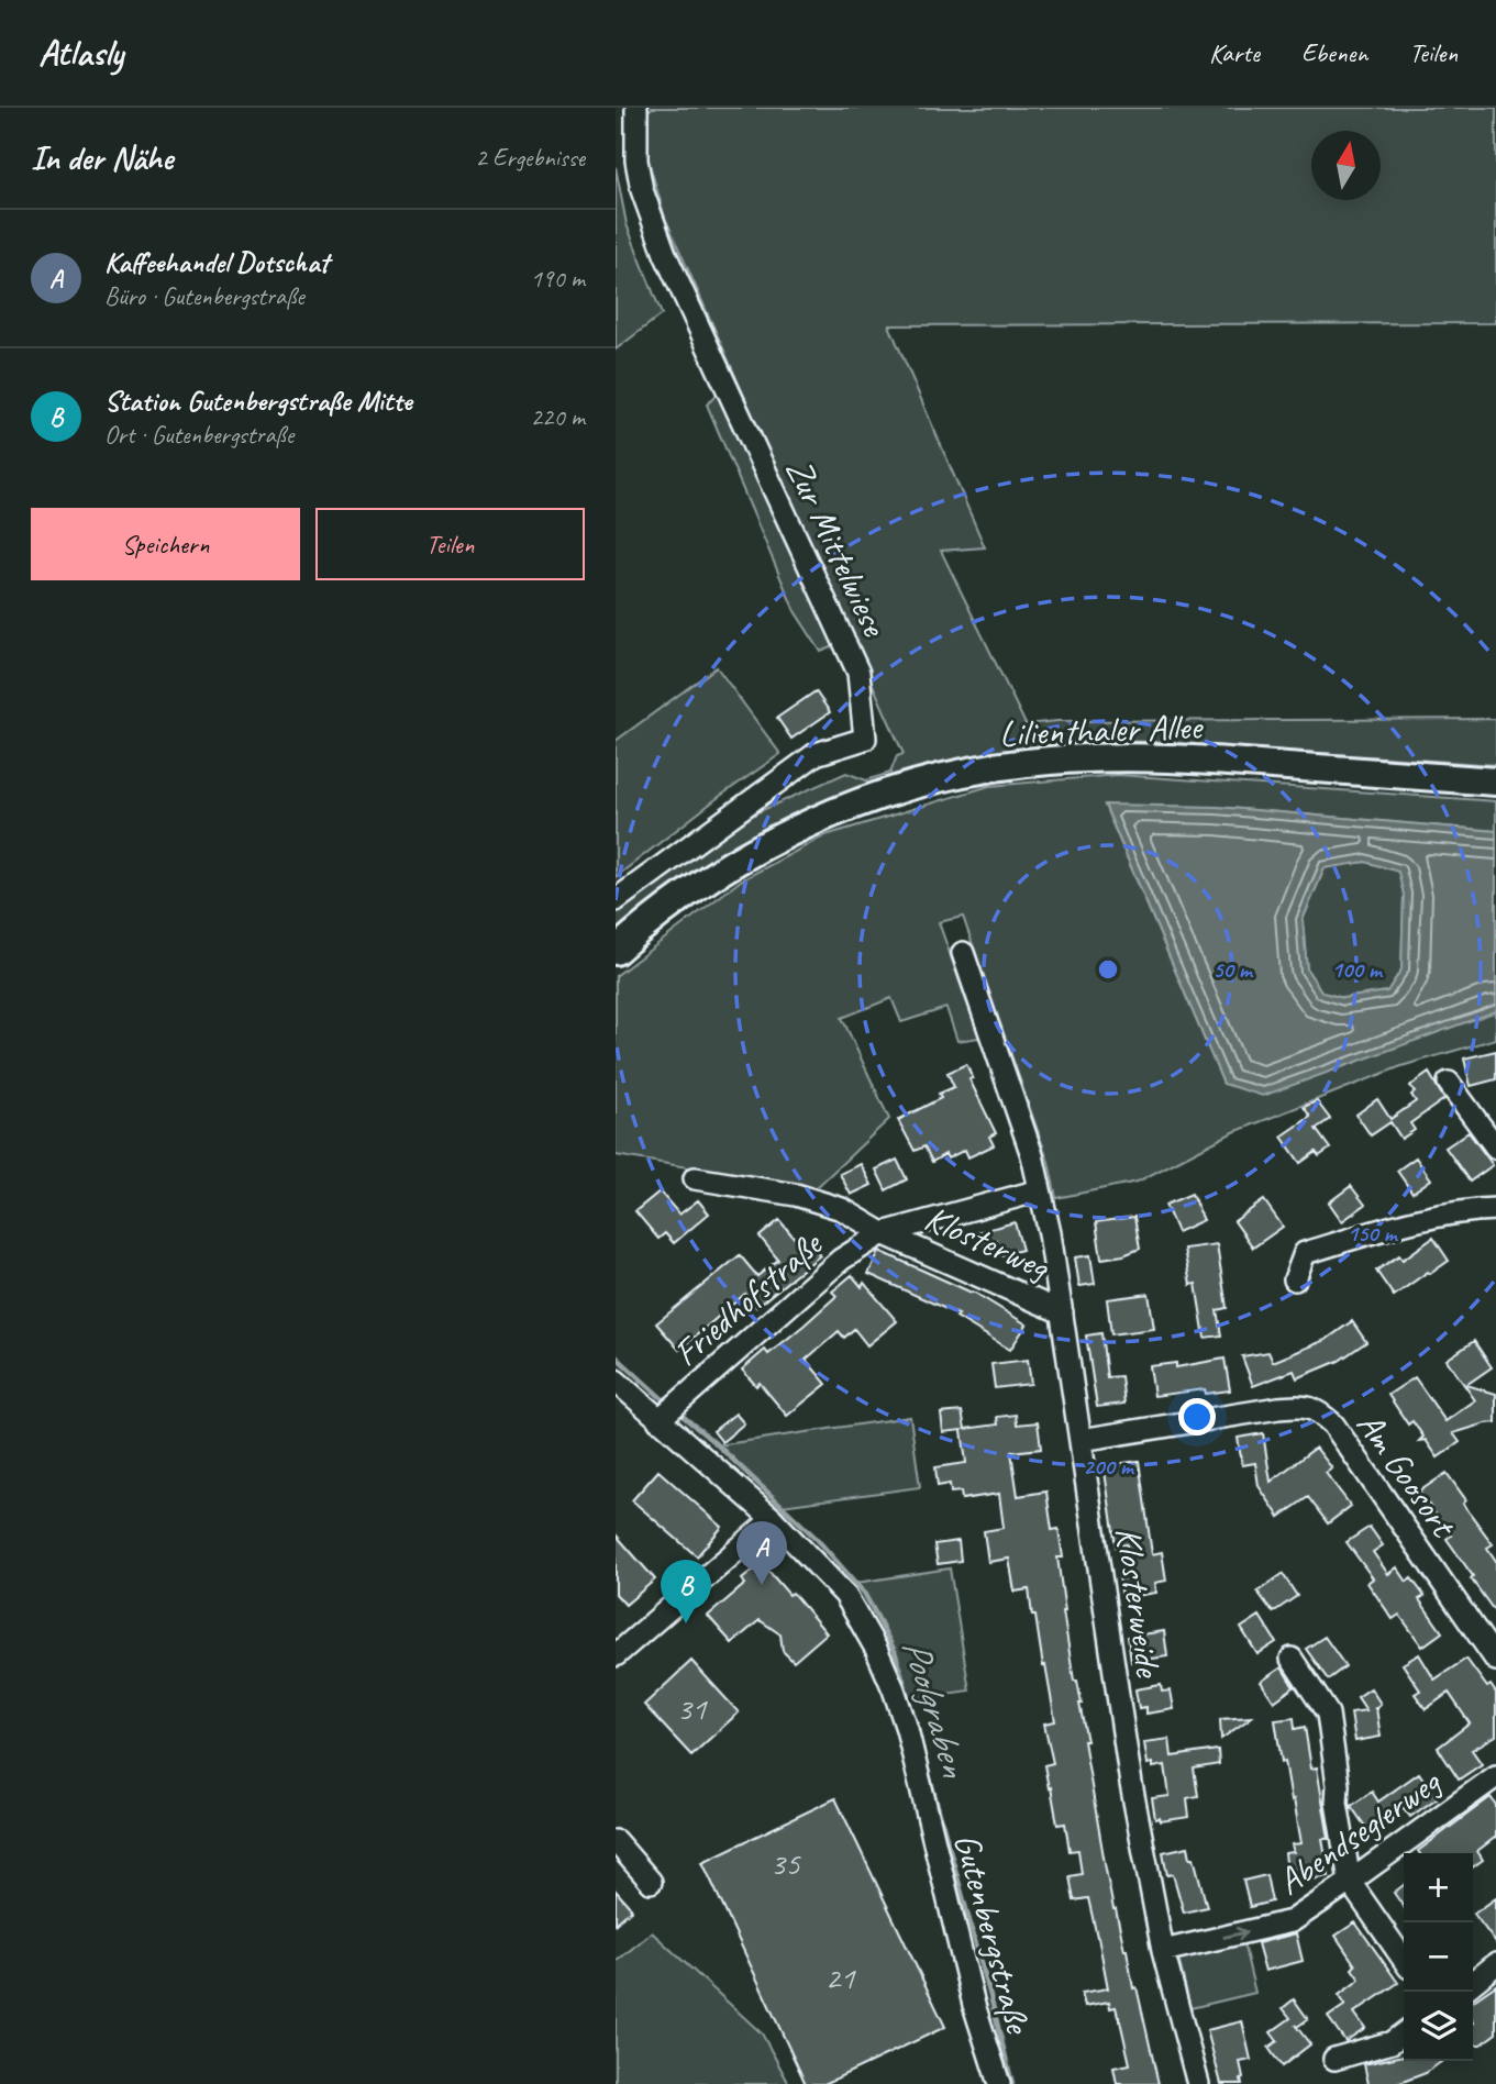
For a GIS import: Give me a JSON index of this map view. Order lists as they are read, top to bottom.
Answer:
{
  "streets": {
    "main road": ["Lilienthaler Allee"],
    "street": [
      "Zur Mittelwiese",
      "Klosterweg",
      "Friedhofstraße",
      "Am Goosort",
      "Klosterweide",
      "Abendseglerweg",
      "Gutenbergstraße"
    ]
  },
  "crossings": [
    ["Klosterweg", "Friedhofstraße"],
    ["Klosterweg", "Klosterweide"],
    ["Friedhofstraße", "Klosterweide"],
    ["Friedhofstraße", "Gutenbergstraße"],
    ["Am Goosort", "Klosterweide"],
    ["Klosterweide", "Abendseglerweg"]
  ],
  "water": ["Poolgraben"],
  "house_numbers": ["31", "35", "21"],
  "north": "top",
  "page": {
    "header": "Atlasly",
    "nav": ["Karte", "Ebenen", "Teilen"],
    "heading": ["In der Nähe", "2 Ergebnisse"],
    "list": [
      {
        "mark": "A",
        "name": "Kaffeehandel Dotschat",
        "note": "Büro · Gutenbergstraße",
        "value": "190 m"
      },
      {
        "mark": "B",
        "name": "Station Gutenbergstraße Mitte",
        "note": "Ort · Gutenbergstraße",
        "value": "220 m"
      }
    ],
    "buttons": ["Speichern", "Teilen"],
    "pins": ["A", "B"],
    "map_buttons": ["+", "−"]
  },
  "rings": [
    "50 m",
    "100 m",
    "150 m",
    "200 m"
  ]
}
